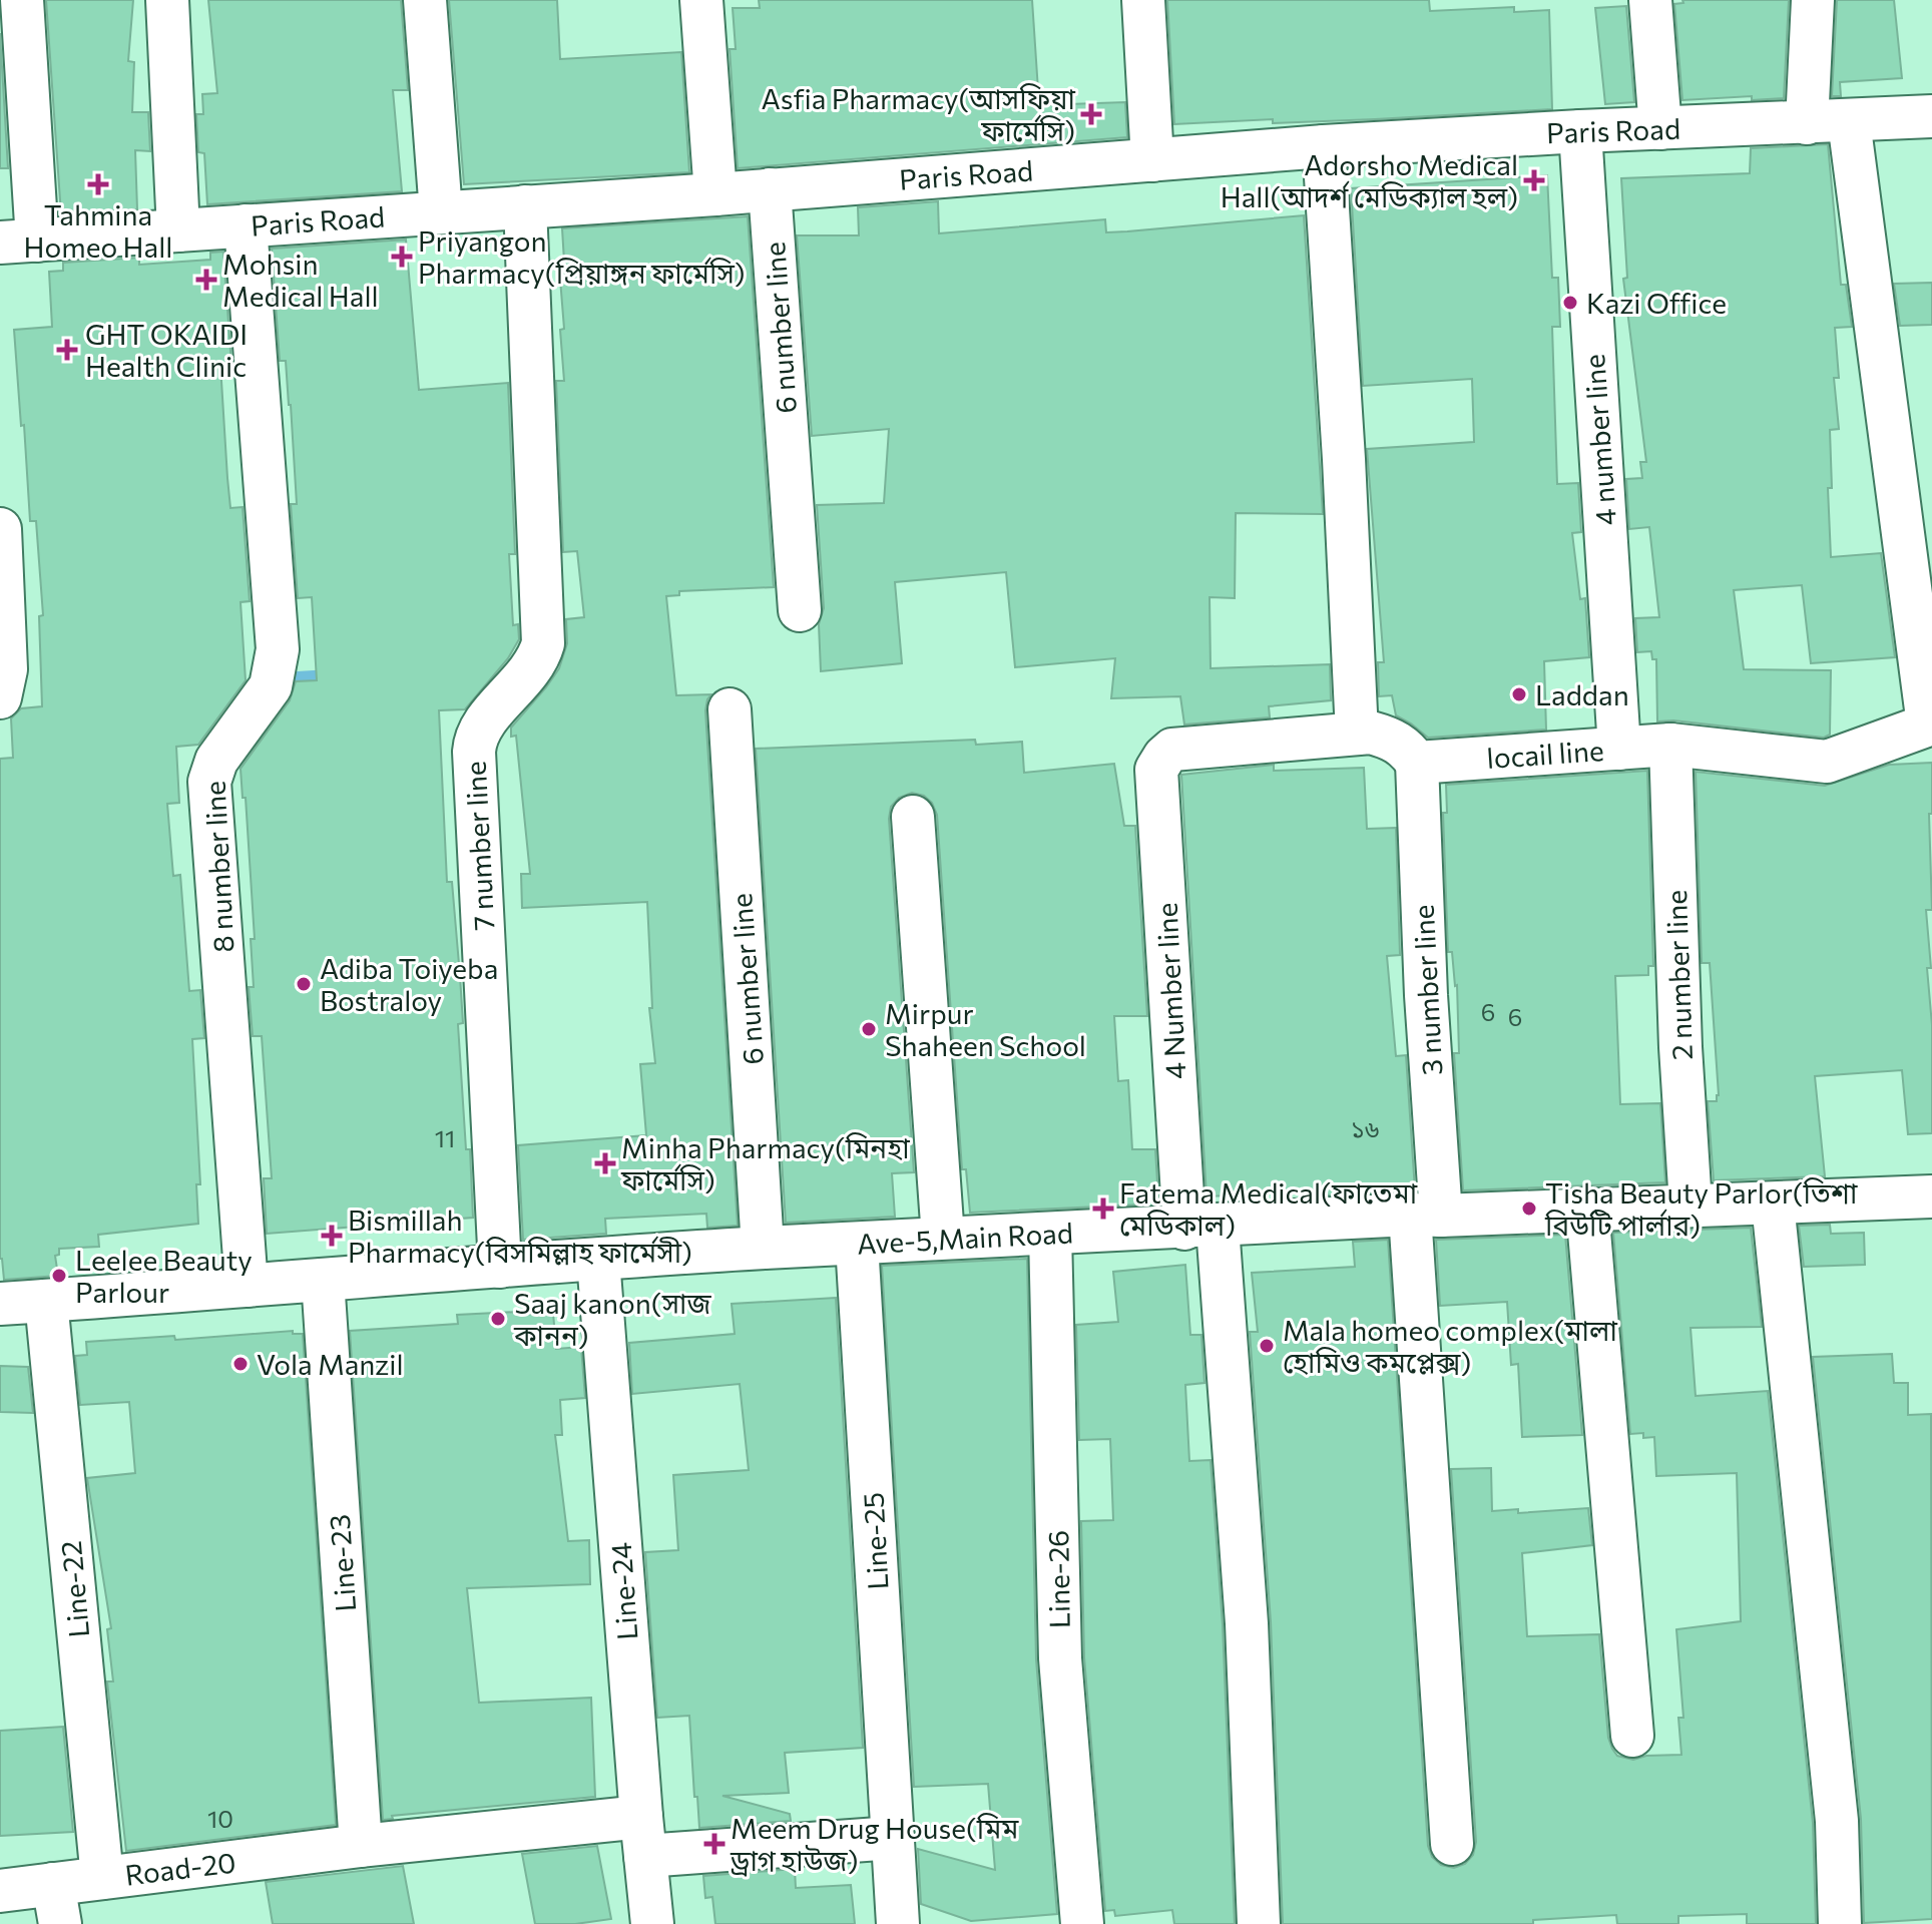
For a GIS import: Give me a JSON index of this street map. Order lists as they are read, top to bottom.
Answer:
{
  "streets": {
    "street": [
      "Paris Road",
      "6 number line",
      "4 number line",
      "locail line",
      "7 number line",
      "8 number line",
      "2 number line",
      "3 number line",
      "4 Number line",
      "Ave-5,Main Road",
      "Line-25",
      "Line-23",
      "Line-26",
      "Line-22",
      "Line-24",
      "Road-20"
    ]
  },
  "crossings": [
    ["Paris Road", "6 number line"],
    ["Paris Road", "4 number line"],
    ["Paris Road", "7 number line"],
    ["Paris Road", "8 number line"],
    ["6 number line", "Ave-5,Main Road"],
    ["4 number line", "locail line"],
    ["locail line", "2 number line"],
    ["locail line", "3 number line"],
    ["7 number line", "Ave-5,Main Road"],
    ["8 number line", "Ave-5,Main Road"],
    ["2 number line", "Ave-5,Main Road"],
    ["3 number line", "Ave-5,Main Road"],
    ["4 Number line", "Ave-5,Main Road"],
    ["Ave-5,Main Road", "Line-25"],
    ["Ave-5,Main Road", "Line-23"],
    ["Ave-5,Main Road", "Line-26"],
    ["Ave-5,Main Road", "Line-22"],
    ["Ave-5,Main Road", "Line-24"],
    ["Line-23", "Road-20"],
    ["Line-22", "Road-20"],
    ["Line-24", "Road-20"]
  ],
  "places": {
    "health": [
      "Asfia Pharmacy(আসফিয়া ফার্মেসি)",
      "Adorsho Medical Hall(আদর্শ মেডিক্যাল হল)",
      "Tahmina Homeo Hall",
      "Priyangon Pharmacy(প্রিয়াঙ্গন ফার্মেসি)",
      "Mohsin Medical Hall",
      "GHT OKAIDI Health Clinic",
      "Minha Pharmacy(মিনহা ফার্মেসি)",
      "Fatema Medical(ফাতেমা মেডিকাল)",
      "Bismillah Pharmacy(বিসমিল্লাহ ফার্মেসী)",
      "Meem Drug House(মিম ড্রাগ হাউজ)"
    ],
    "other": [
      "Kazi Office",
      "Laddan",
      "Adiba Toiyeba Bostraloy",
      "Mirpur Shaheen School",
      "Tisha Beauty Parlor(তিশা বিউটি পার্লার)",
      "Leelee Beauty Parlour",
      "Saaj kanon(সাজ কানন)",
      "Mala homeo complex(মালা হোমিও কমপ্লেক্স)",
      "Vola Manzil"
    ]
  },
  "house_numbers": [
    "6",
    "6",
    "১৬",
    "11",
    "10"
  ]
}
